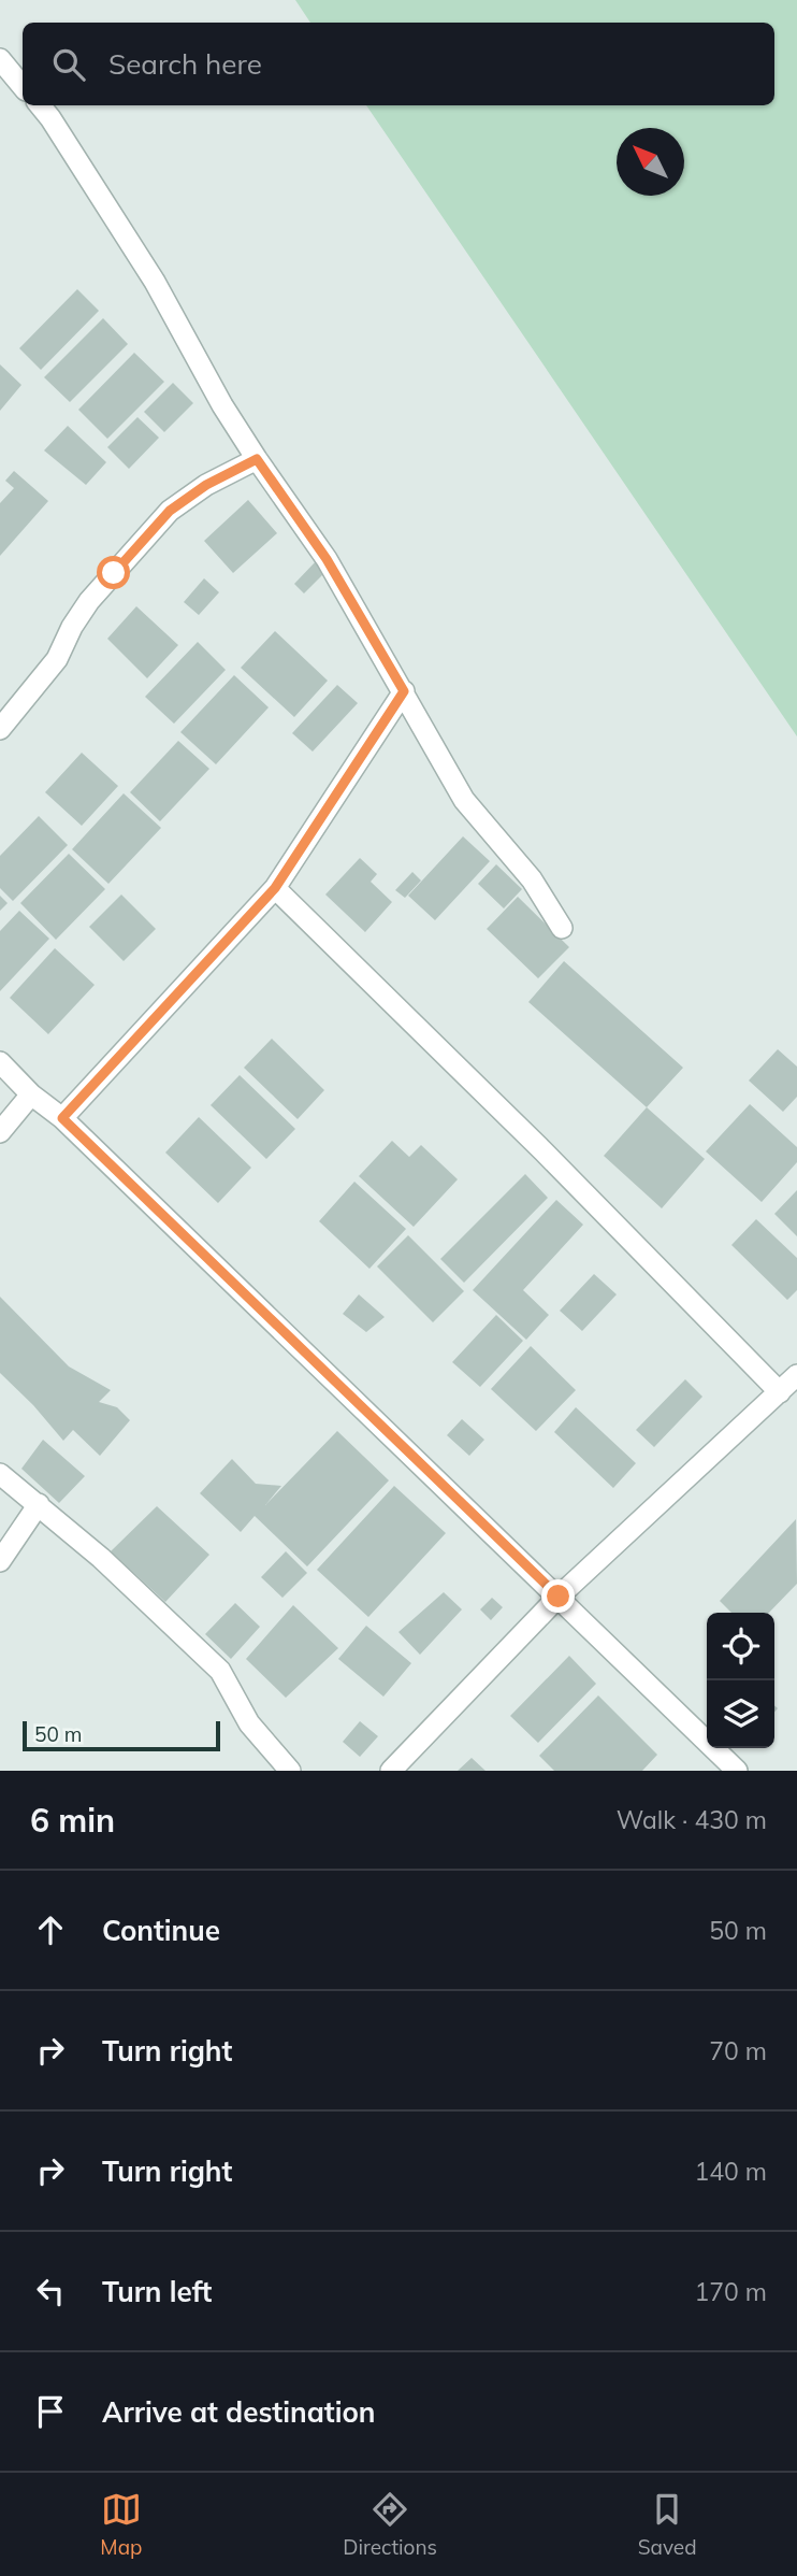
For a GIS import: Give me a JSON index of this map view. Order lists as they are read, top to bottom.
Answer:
{
  "scale_bar": "50 m",
  "north": "top left",
  "page": {
    "search": "Search here",
    "scale": "50 m",
    "heading": ["6 min", "Walk · 430 m"],
    "list": [
      ["Continue", "50 m"],
      ["Turn right", "70 m"],
      ["Turn right", "140 m"],
      ["Turn left", "170 m"],
      "Arrive at destination"
    ],
    "nav": ["Map", "Directions", "Saved"]
  }
}
